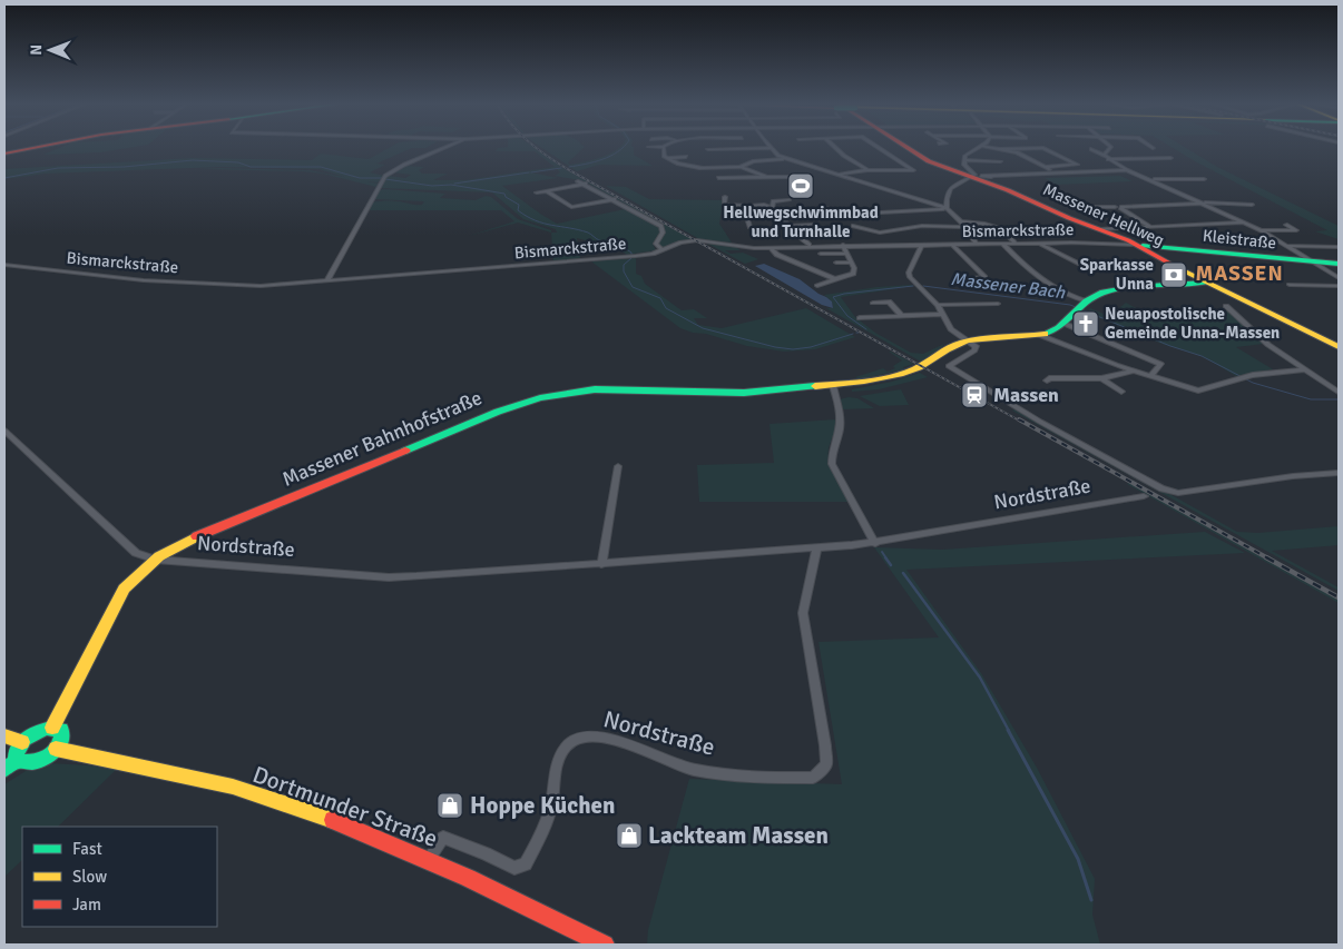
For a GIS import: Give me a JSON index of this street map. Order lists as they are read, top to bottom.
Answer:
{
  "streets": {
    "main road": [
      "Massener Hellweg",
      "Kleistraße",
      "Massener Bahnhofstraße",
      "Dortmunder Straße"
    ],
    "street": ["Bismarckstraße", "Nordstraße"]
  },
  "crossings": [
    ["Massener Hellweg", "Bismarckstraße"],
    ["Massener Hellweg", "Kleistraße"],
    ["Massener Hellweg", "Massener Bahnhofstraße"],
    ["Bismarckstraße", "Kleistraße"],
    ["Massener Bahnhofstraße", "Nordstraße"],
    ["Nordstraße", "Dortmunder Straße"]
  ],
  "districts": ["MASSEN"],
  "water": ["Massener Bach"],
  "places": {
    "sports": ["Hellwegschwimmbad und Turnhalle"],
    "bank": ["Sparkasse Unna"],
    "church": ["Neuapostolische Gemeinde Unna-Massen"],
    "station": ["Massen"],
    "shop": ["Hoppe Küchen", "Lackteam Massen"]
  },
  "legend": ["Fast", "Slow", "Jam"],
  "north": "left"
}
